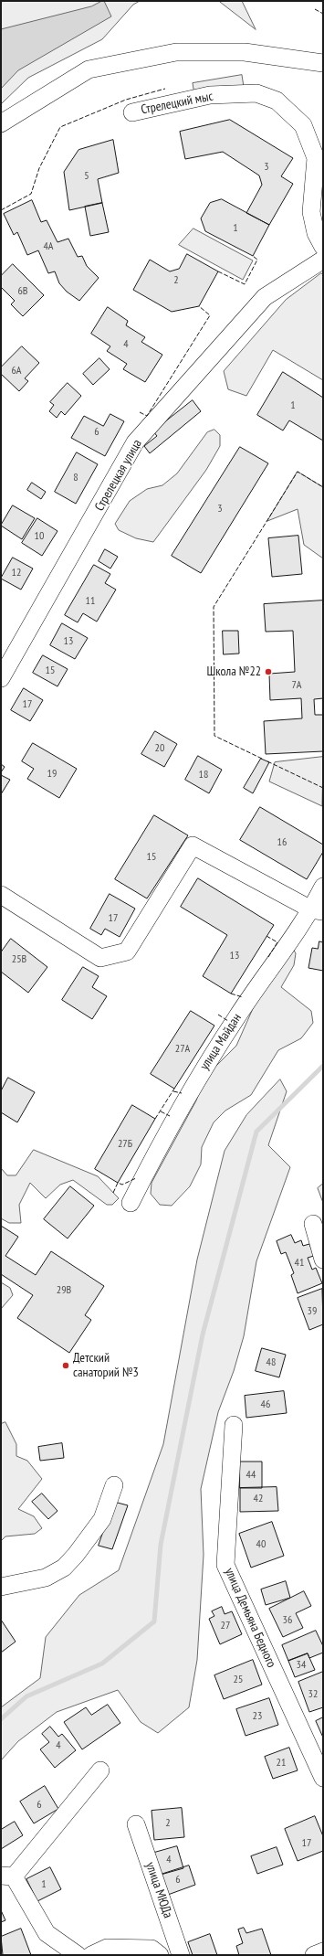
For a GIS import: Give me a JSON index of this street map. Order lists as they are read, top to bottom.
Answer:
{
  "streets": {
    "street": [
      "Стрелецкий мыс",
      "Стрелецкая улица",
      "улица Майдан",
      "улица Демьяна Бедного",
      "улица МЮДа"
    ]
  },
  "places": ["Школа №22", "Детский санаторий №3"],
  "house_numbers": [
    "3",
    "5",
    "1",
    "4А",
    "2",
    "6В",
    "4",
    "6А",
    "1",
    "6",
    "8",
    "3",
    "10",
    "12",
    "11",
    "13",
    "15",
    "7А",
    "17",
    "20",
    "19",
    "18",
    "16",
    "15",
    "17",
    "13",
    "25В",
    "27А",
    "27Б",
    "41",
    "29В",
    "39",
    "48",
    "46",
    "44",
    "42",
    "40",
    "36",
    "27",
    "34",
    "25",
    "32",
    "23",
    "4",
    "21",
    "6",
    "2",
    "17",
    "4",
    "6",
    "1"
  ]
}
